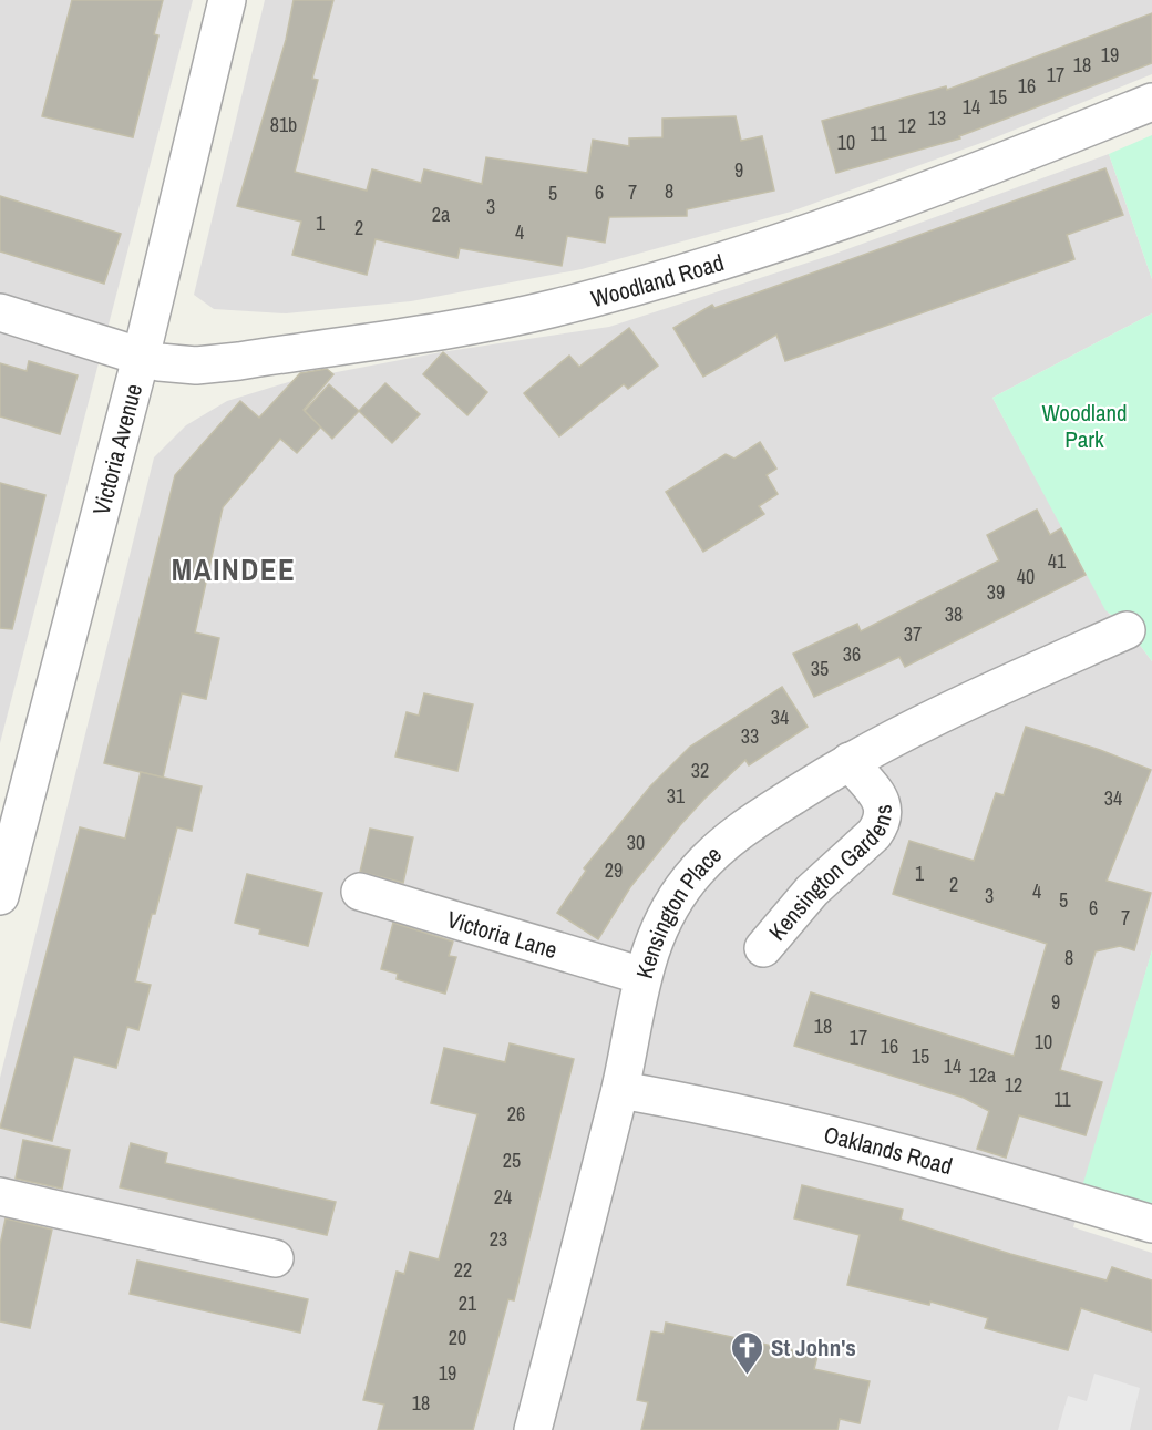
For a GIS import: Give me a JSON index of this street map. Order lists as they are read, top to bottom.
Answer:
{
  "streets": {
    "street": [
      "Woodland Road",
      "Victoria Avenue",
      "Kensington Gardens",
      "Kensington Place",
      "Victoria Lane",
      "Oaklands Road"
    ]
  },
  "crossings": [
    ["Woodland Road", "Victoria Avenue"],
    ["Kensington Gardens", "Kensington Place"],
    ["Kensington Place", "Victoria Lane"],
    ["Kensington Place", "Oaklands Road"]
  ],
  "districts": ["MAINDEE"],
  "parks": ["Woodland Park"],
  "places": {
    "church": ["St John's"]
  },
  "house_numbers": [
    "19",
    "18",
    "17",
    "16",
    "15",
    "14",
    "13",
    "81b",
    "12",
    "11",
    "10",
    "9",
    "8",
    "6",
    "7",
    "5",
    "3",
    "2a",
    "1",
    "2",
    "4",
    "41",
    "40",
    "39",
    "38",
    "37",
    "36",
    "35",
    "34",
    "33",
    "32",
    "31",
    "34",
    "30",
    "29",
    "1",
    "2",
    "4",
    "3",
    "5",
    "6",
    "7",
    "8",
    "9",
    "18",
    "17",
    "10",
    "16",
    "15",
    "14",
    "12a",
    "12",
    "11",
    "26",
    "25",
    "24",
    "23",
    "22",
    "21",
    "20",
    "19",
    "18"
  ]
}
